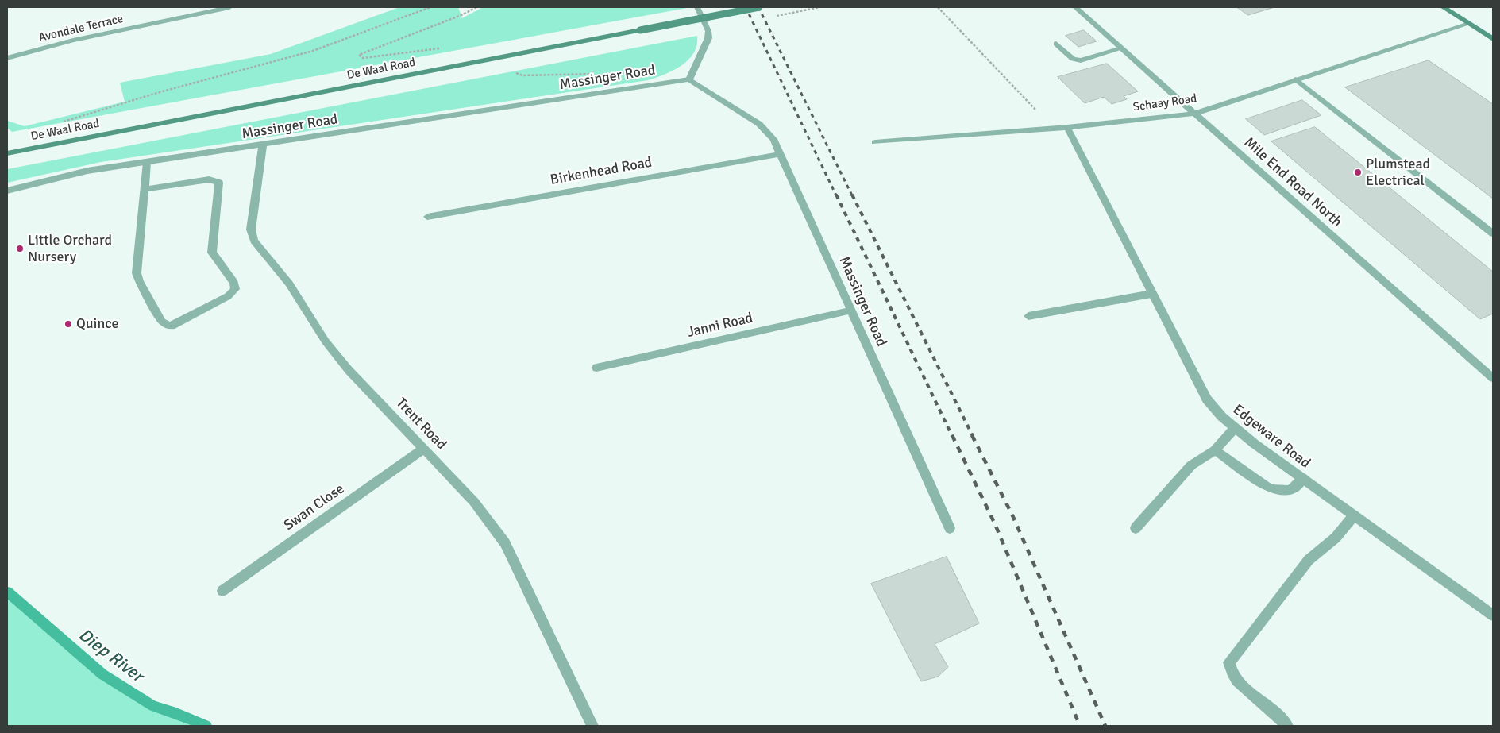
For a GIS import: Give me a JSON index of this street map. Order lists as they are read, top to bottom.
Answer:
{
  "streets": {
    "main road": ["De Waal Road"],
    "street": [
      "Avondale Terrace",
      "Massinger Road",
      "Schaay Road",
      "Birkenhead Road",
      "Mile End Road North",
      "Janni Road",
      "Trent Road",
      "Edgeware Road",
      "Swan Close"
    ]
  },
  "crossings": [
    ["Massinger Road", "Birkenhead Road"],
    ["Massinger Road", "Janni Road"],
    ["Massinger Road", "Trent Road"],
    ["Schaay Road", "Mile End Road North"],
    ["Schaay Road", "Edgeware Road"],
    ["Trent Road", "Swan Close"]
  ],
  "water": ["Diep River"],
  "places": ["Plumstead Electrical", "Little Orchard Nursery", "Quince"]
}
